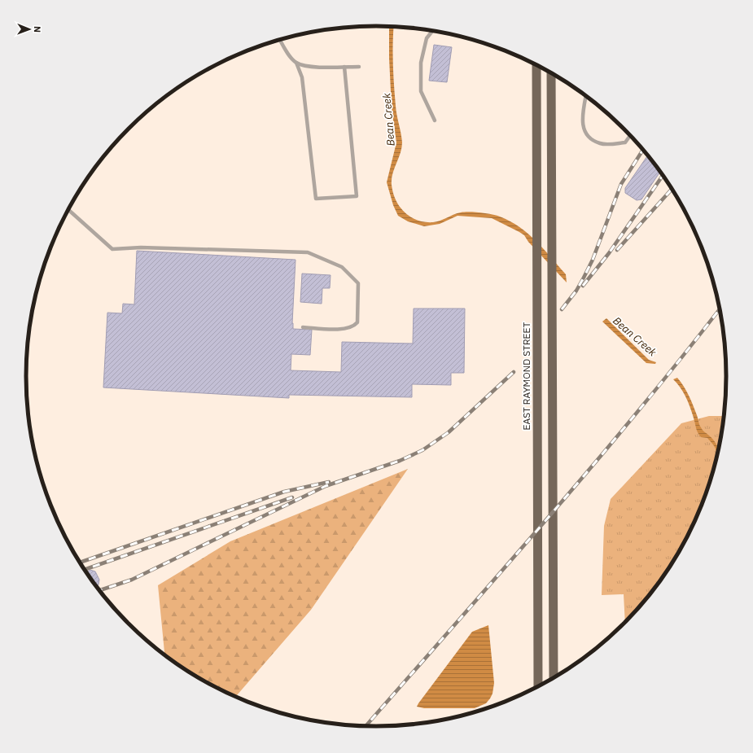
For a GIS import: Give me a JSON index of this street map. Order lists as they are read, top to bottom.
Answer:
{
  "streets": {
    "main road": ["EAST RAYMOND STREET"]
  },
  "water": ["Bean Creek"],
  "north": "right"
}
